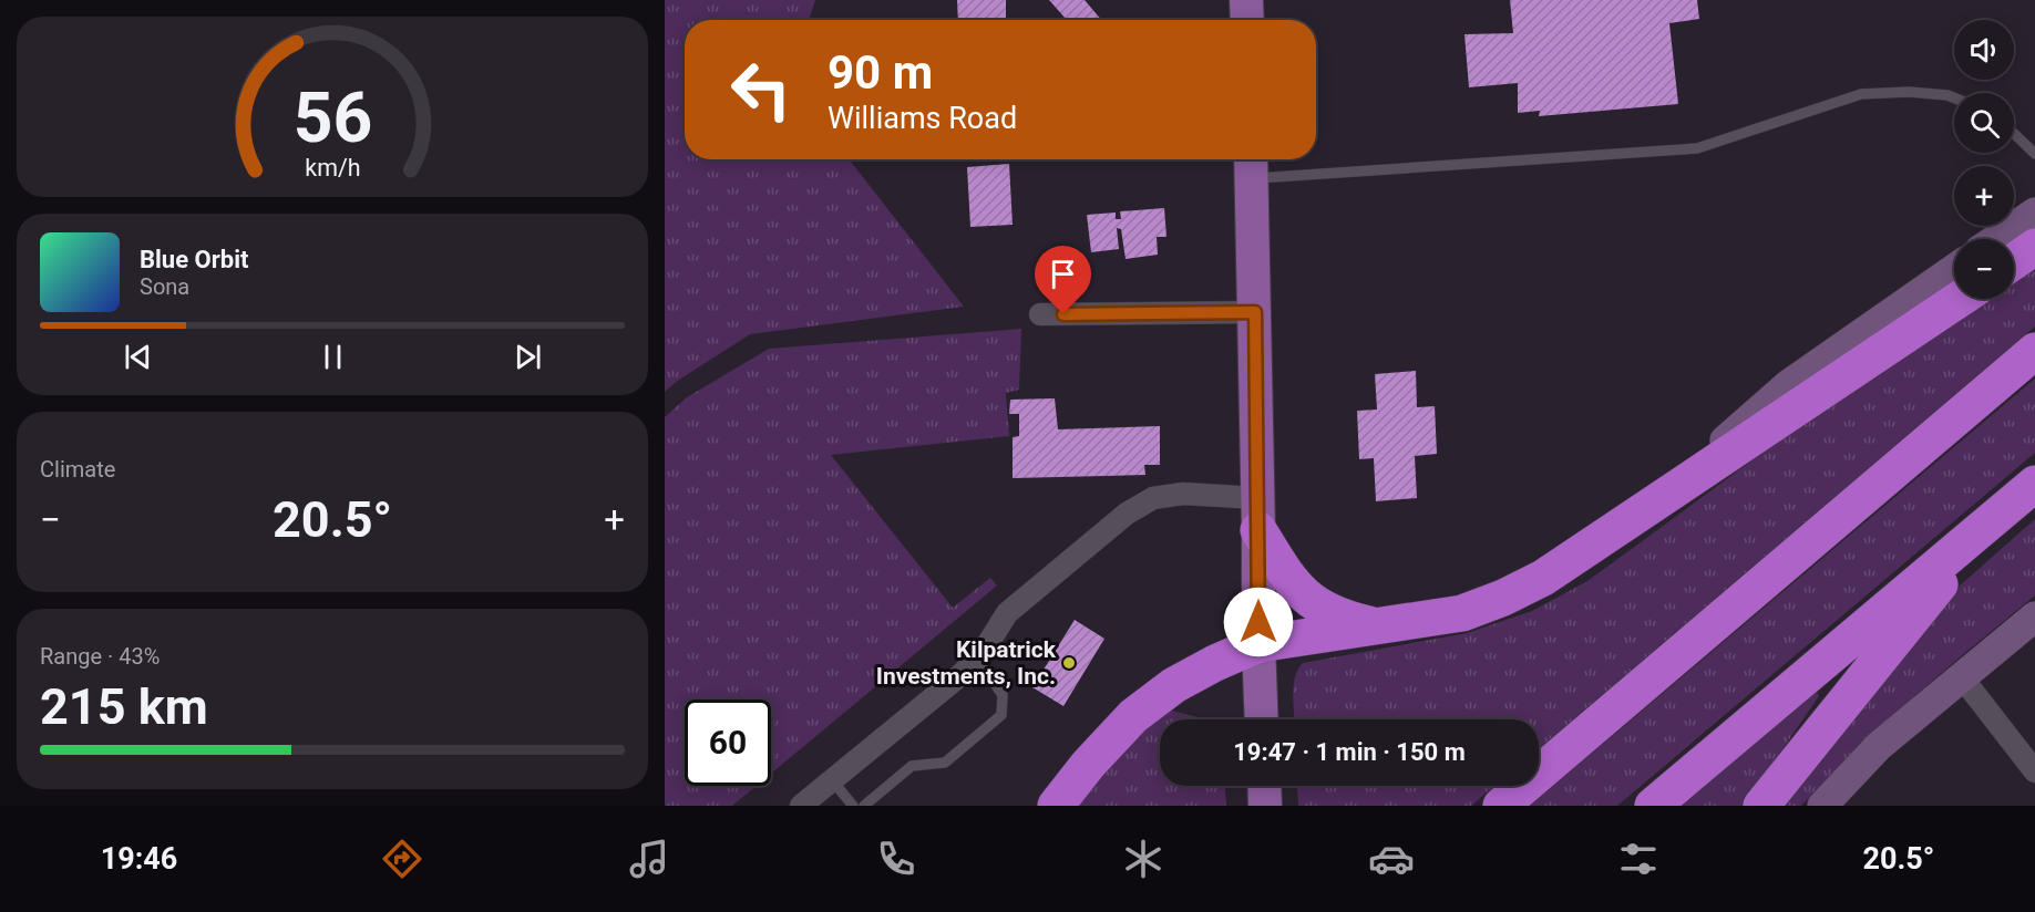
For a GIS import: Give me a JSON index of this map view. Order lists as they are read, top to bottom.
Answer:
{
  "places": ["Kilpatrick Investments, Inc."],
  "page": {
    "map_buttons": ["+", "−"],
    "turn": ["90 m", "Williams Road"],
    "song": ["Blue Orbit", "Sona"],
    "tile": [
      "Climate",
      ["Range · 43%", "215 km"]
    ],
    "heat": ["−", "20.5°", "+"],
    "limit": "60",
    "trip": "19:47 · 1 min · 150 m",
    "tabs": ["19:46", "20.5°"],
    "gauge": ["56", "km/h"]
  }
}
